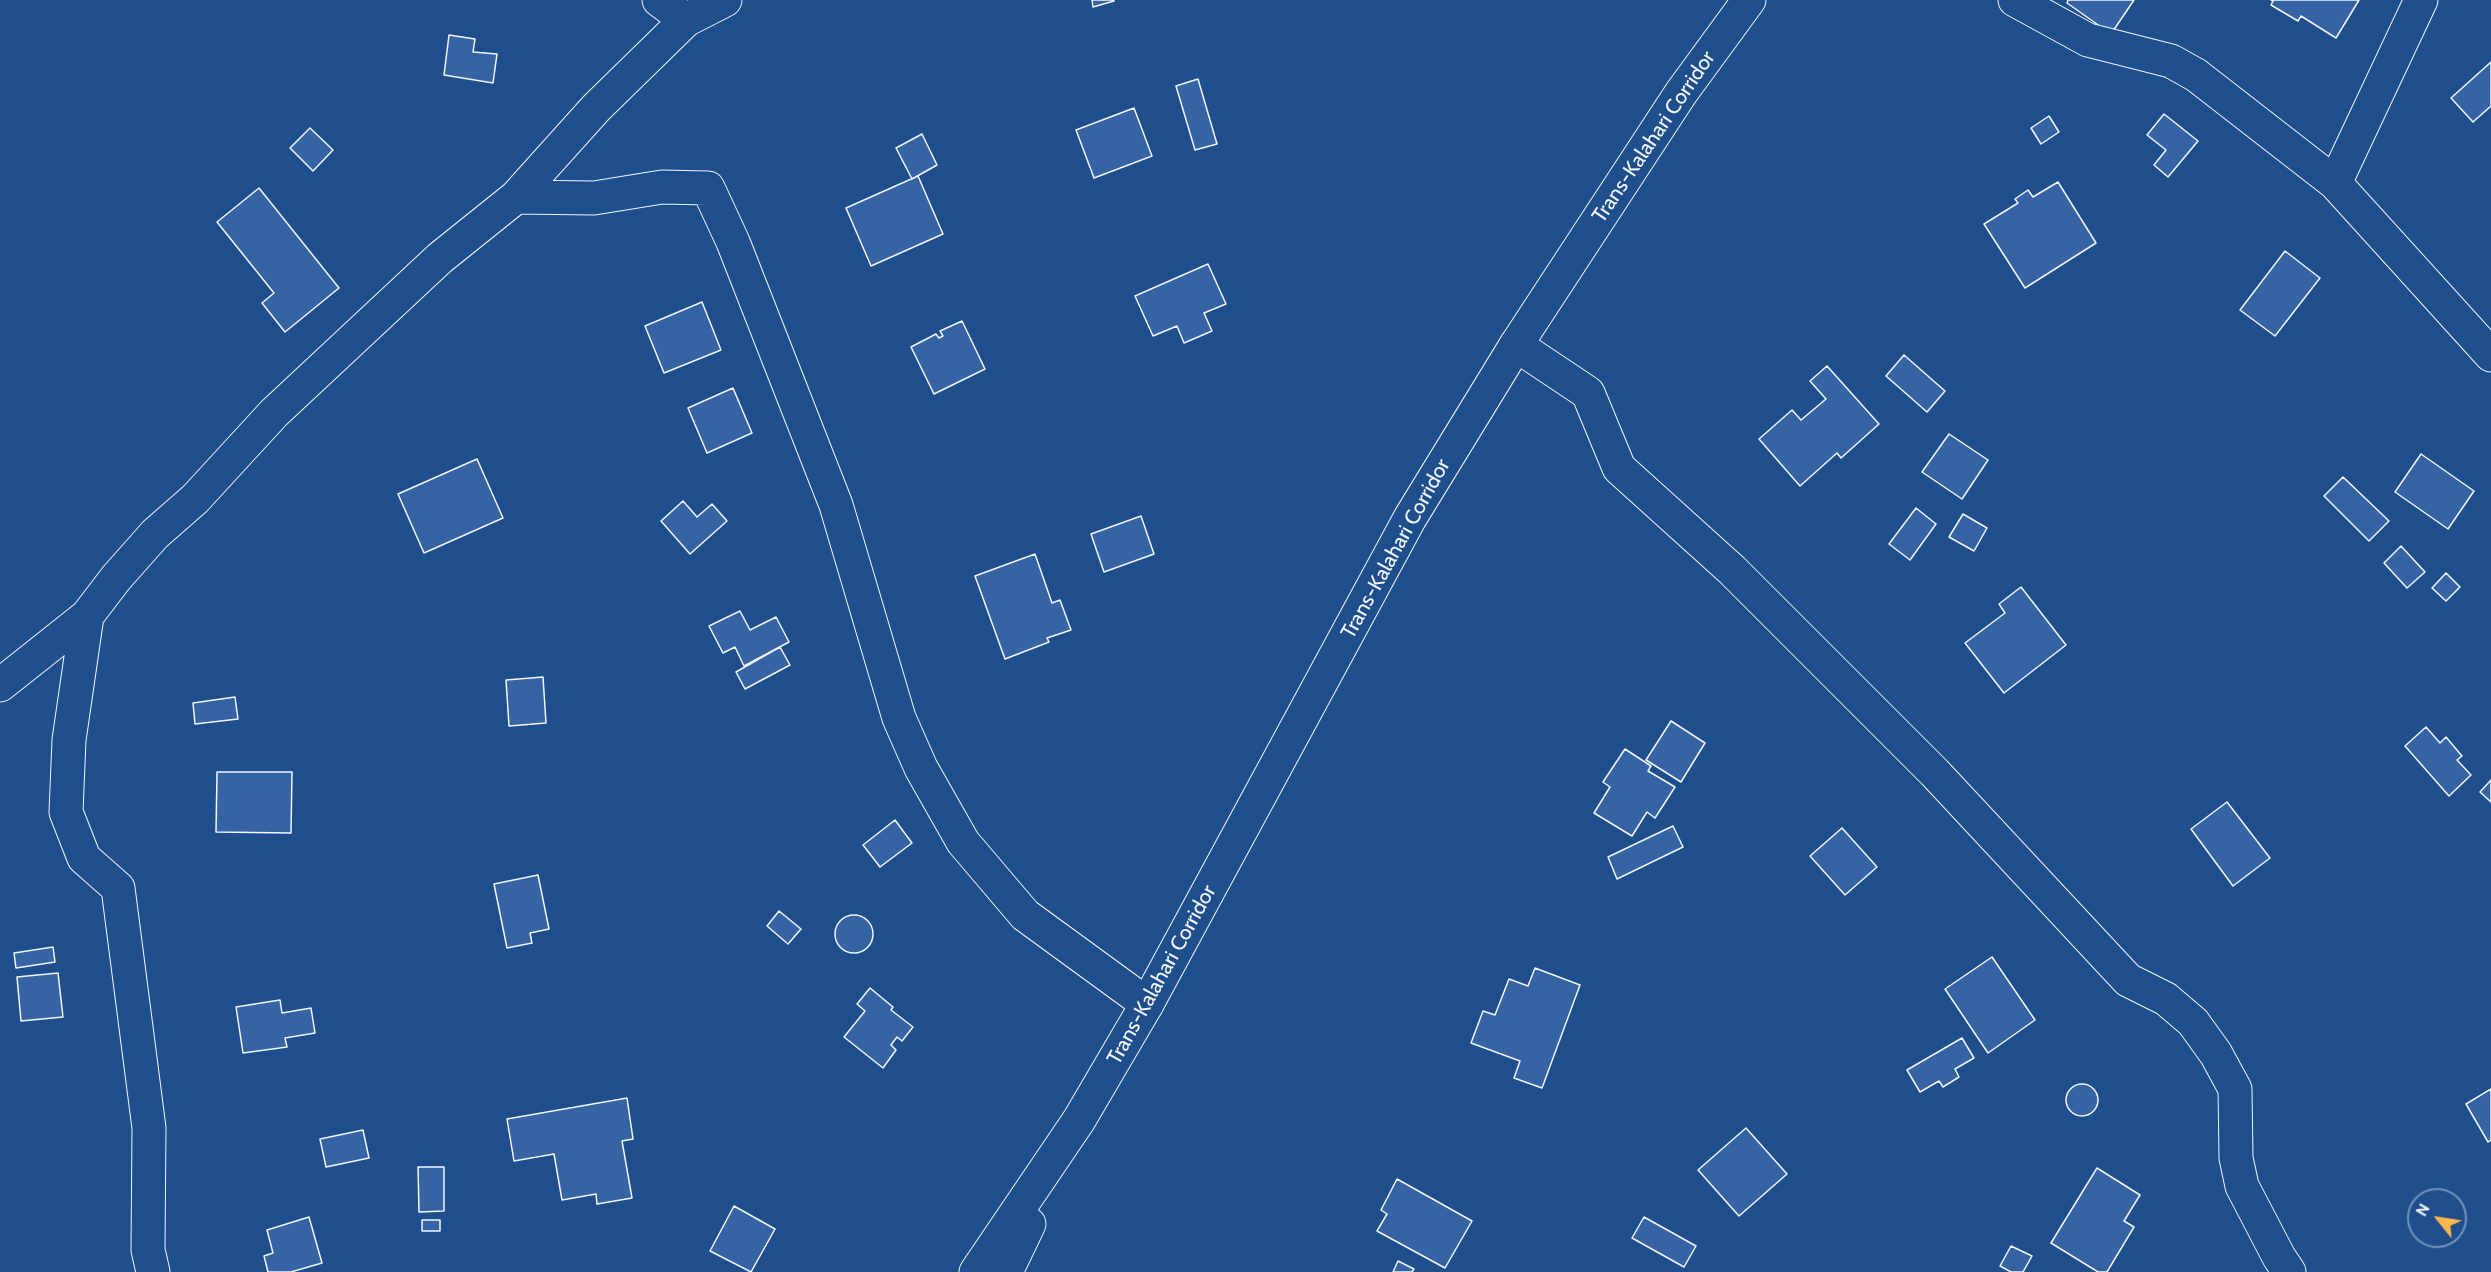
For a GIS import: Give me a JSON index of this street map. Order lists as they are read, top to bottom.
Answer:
{
  "streets": {
    "main road": ["Trans-Kalahari Corridor"]
  },
  "north": "top left"
}
